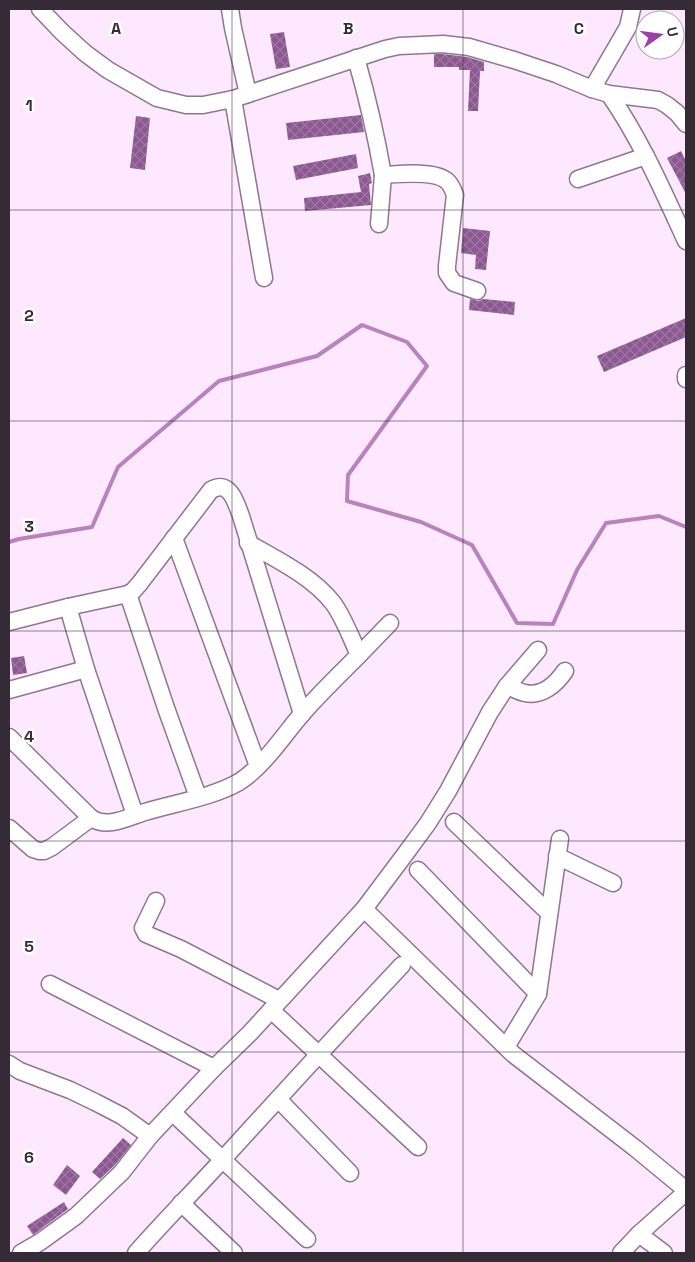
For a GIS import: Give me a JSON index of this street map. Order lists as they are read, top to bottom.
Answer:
{
  "north": "right",
  "grid": {
    "columns": ["A", "B", "C"],
    "rows": [
      "1",
      "2",
      "3",
      "4",
      "5",
      "6"
    ]
  }
}
